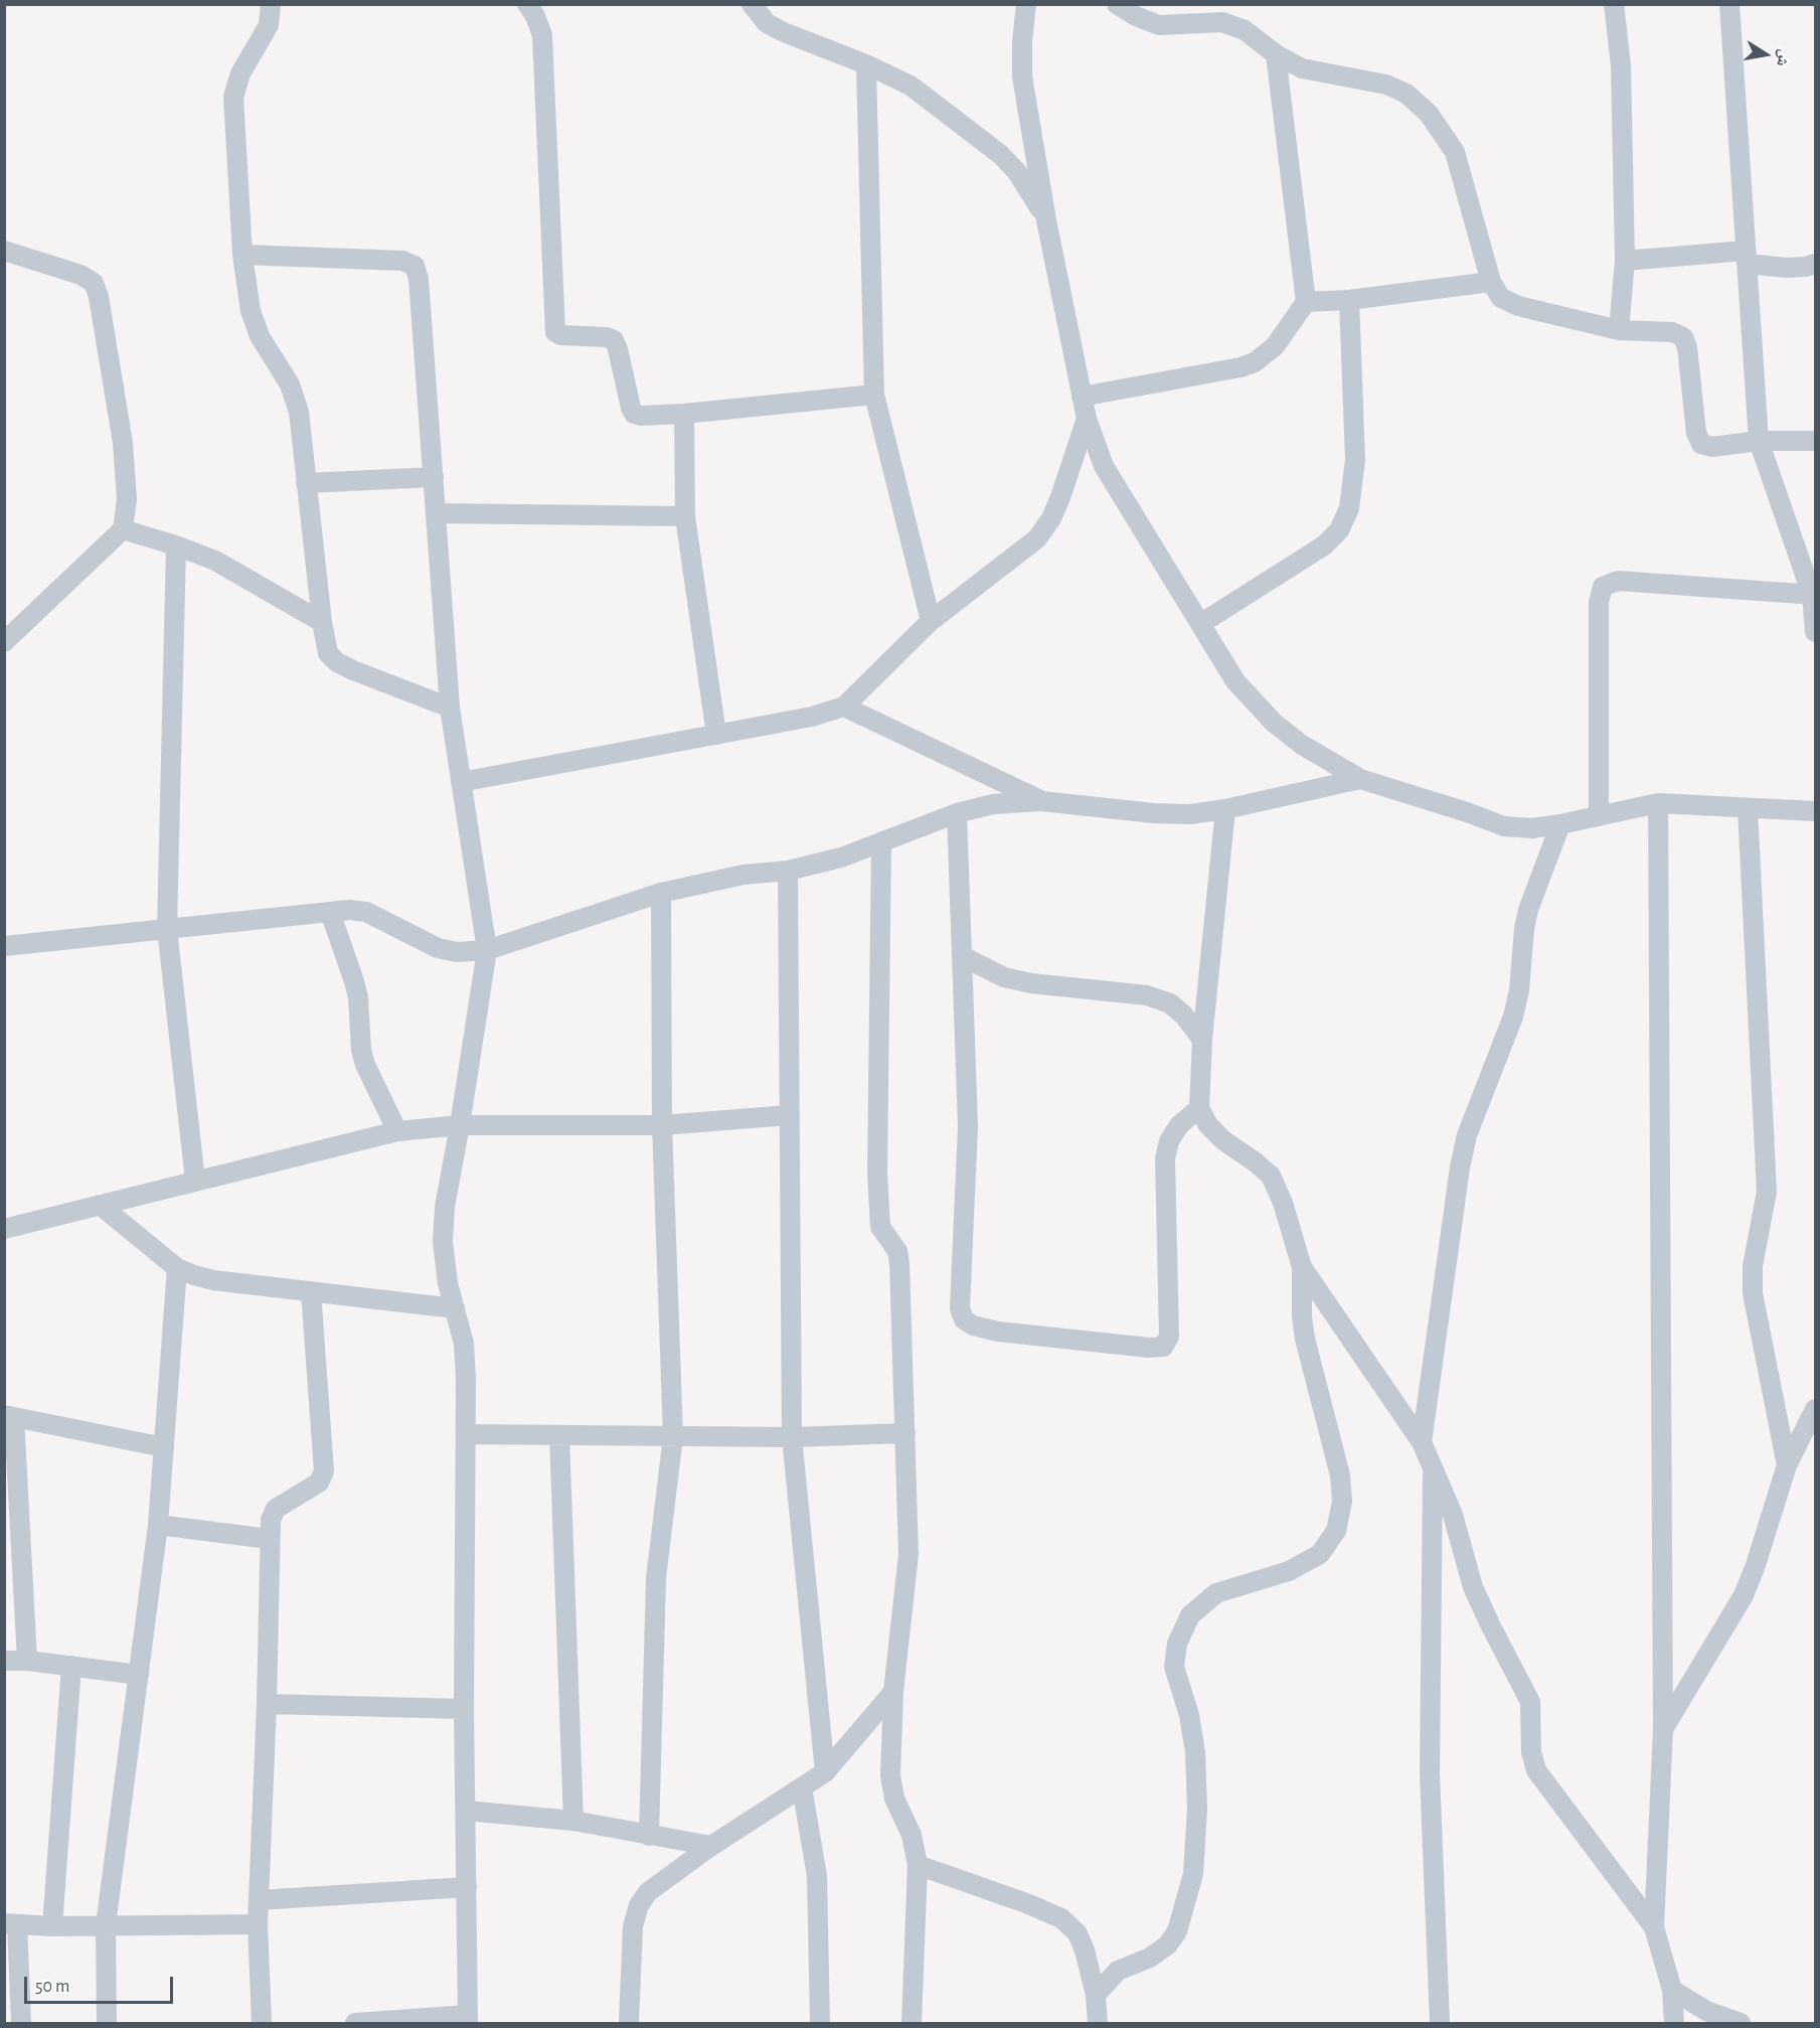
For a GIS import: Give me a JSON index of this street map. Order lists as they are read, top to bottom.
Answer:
{
  "scale_bar": "50 m",
  "north": "right"
}
